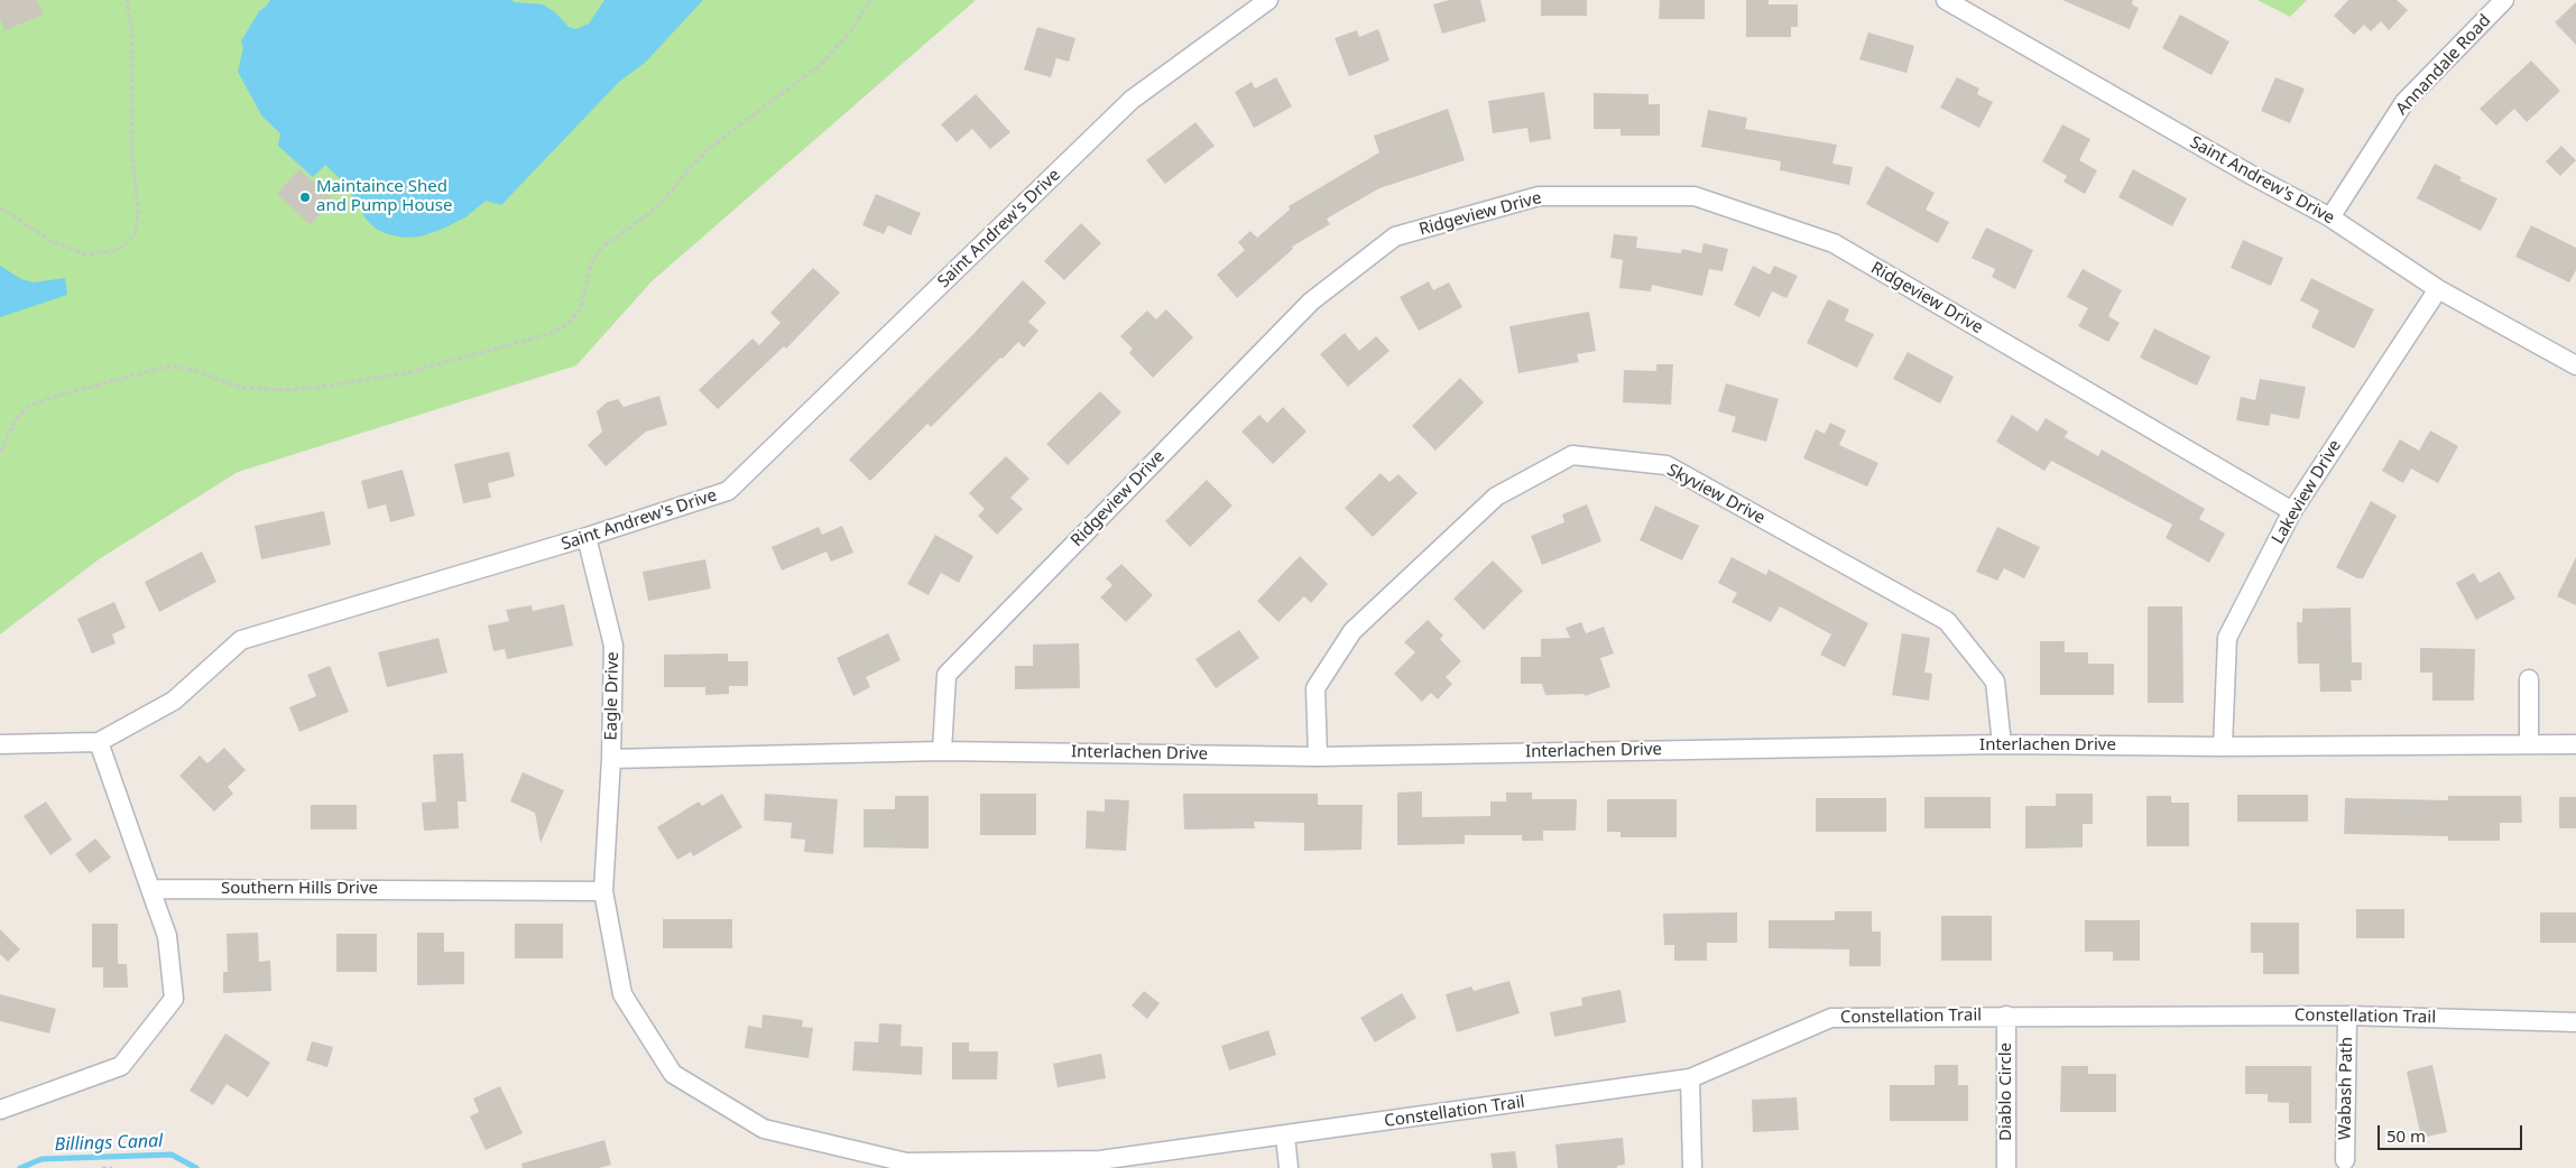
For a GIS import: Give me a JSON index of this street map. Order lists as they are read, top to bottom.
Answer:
{
  "streets": {
    "street": [
      "Annandale Road",
      "Saint Andrew's Drive",
      "Ridgeview Drive",
      "Lakeview Drive",
      "Skyview Drive",
      "Eagle Drive",
      "Interlachen Drive",
      "Southern Hills Drive",
      "Constellation Trail",
      "Wabash Path",
      "Diablo Circle"
    ]
  },
  "crossings": [
    ["Annandale Road", "Saint Andrew's Drive"],
    ["Saint Andrew's Drive", "Lakeview Drive"],
    ["Saint Andrew's Drive", "Eagle Drive"],
    ["Ridgeview Drive", "Lakeview Drive"],
    ["Ridgeview Drive", "Interlachen Drive"],
    ["Lakeview Drive", "Interlachen Drive"],
    ["Skyview Drive", "Interlachen Drive"],
    ["Eagle Drive", "Interlachen Drive"],
    ["Eagle Drive", "Constellation Trail"],
    ["Interlachen Drive", "Constellation Trail"],
    ["Southern Hills Drive", "Constellation Trail"],
    ["Constellation Trail", "Wabash Path"],
    ["Constellation Trail", "Diablo Circle"]
  ],
  "water": ["Billings Canal"],
  "places": ["Maintaince Shed and Pump House"],
  "scale_bar": "50 m"
}
